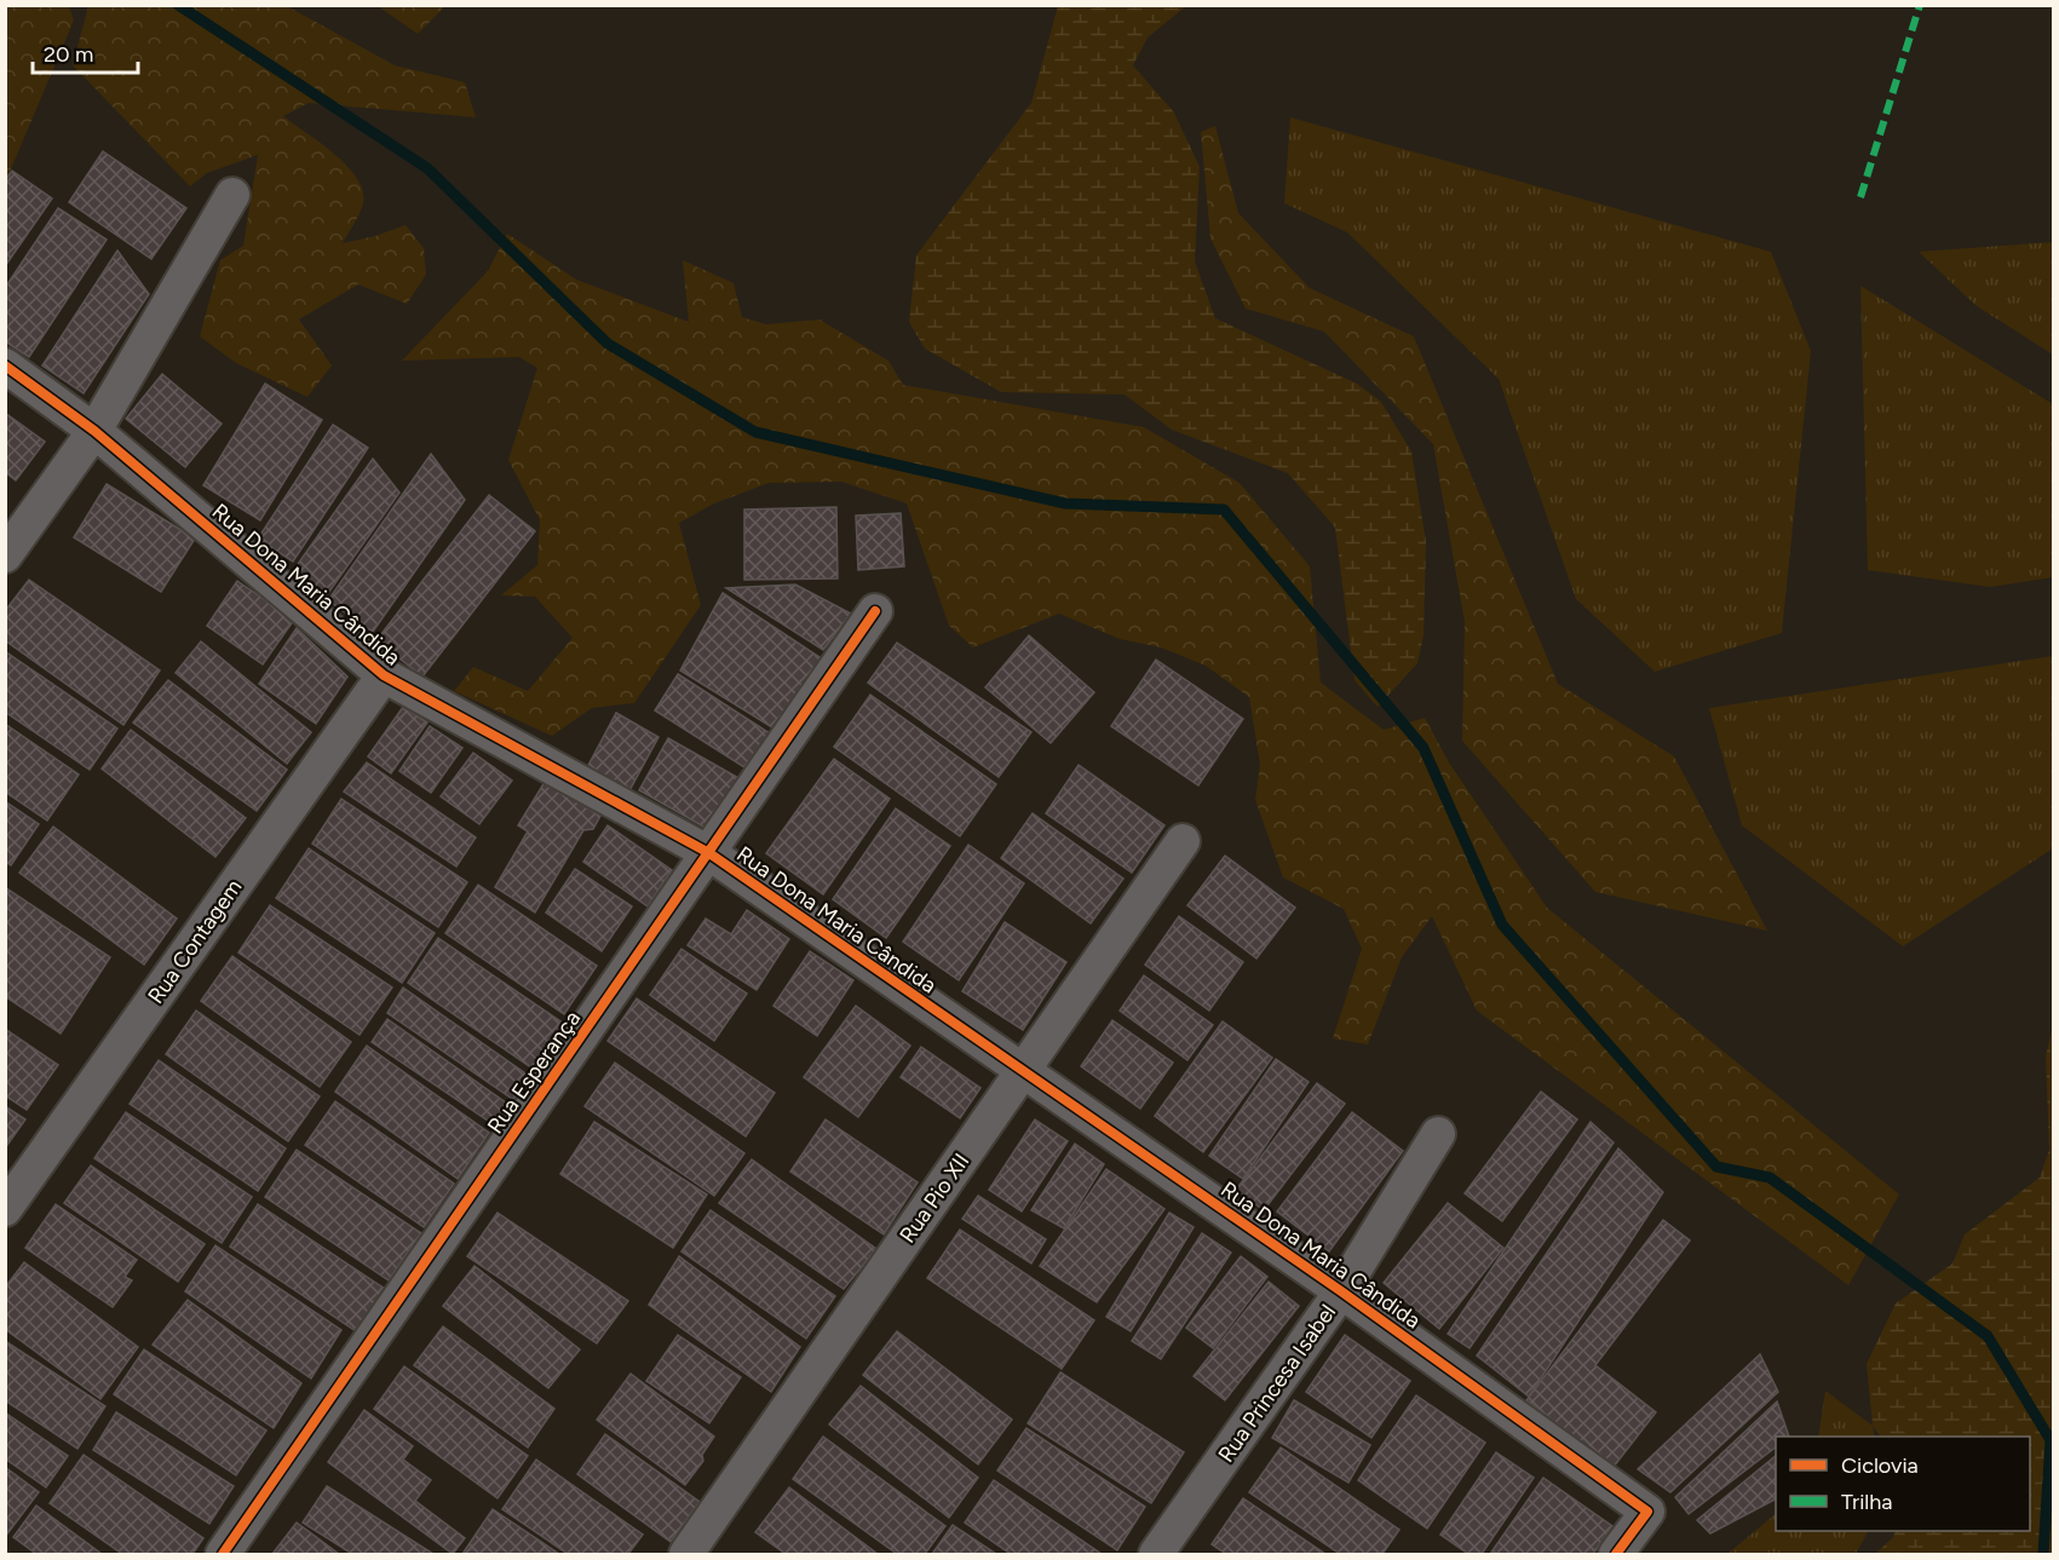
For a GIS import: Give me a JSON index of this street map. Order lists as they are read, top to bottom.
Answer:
{
  "streets": {
    "street": [
      "Rua Dona Maria Cândida",
      "Rua Contagem",
      "Rua Esperança",
      "Rua Pio XII",
      "Rua Princesa Isabel"
    ]
  },
  "crossings": [
    ["Rua Dona Maria Cândida", "Rua Contagem"],
    ["Rua Dona Maria Cândida", "Rua Esperança"],
    ["Rua Dona Maria Cândida", "Rua Pio XII"],
    ["Rua Dona Maria Cândida", "Rua Princesa Isabel"]
  ],
  "legend": ["Ciclovia", "Trilha"],
  "scale_bar": "20 m"
}
